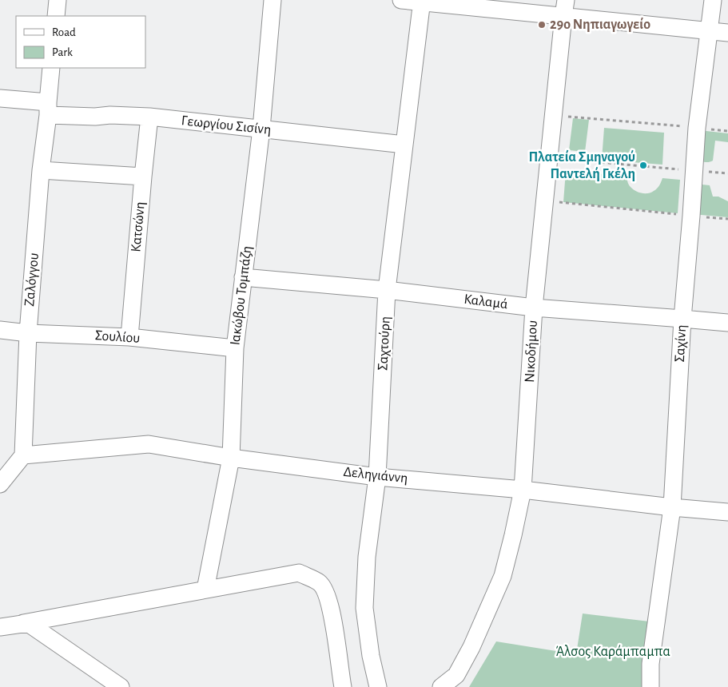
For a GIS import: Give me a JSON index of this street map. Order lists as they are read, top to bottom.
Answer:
{
  "streets": {
    "street": [
      "Γεωργίου Σισίνη",
      "Κατσώνη",
      "Ζαλόγγου",
      "Ιακώβου Τομπάζη",
      "Καλαμά",
      "Σουλίου",
      "Σαχτούρη",
      "Σαχίνη",
      "Νικοδήμου",
      "Δεληγιάννη"
    ]
  },
  "crossings": [
    ["Γεωργίου Σισίνη", "Κατσώνη"],
    ["Γεωργίου Σισίνη", "Ζαλόγγου"],
    ["Γεωργίου Σισίνη", "Ιακώβου Τομπάζη"],
    ["Γεωργίου Σισίνη", "Σαχτούρη"],
    ["Κατσώνη", "Σουλίου"],
    ["Ζαλόγγου", "Σουλίου"],
    ["Ζαλόγγου", "Δεληγιάννη"],
    ["Ιακώβου Τομπάζη", "Καλαμά"],
    ["Ιακώβου Τομπάζη", "Σουλίου"],
    ["Ιακώβου Τομπάζη", "Δεληγιάννη"],
    ["Καλαμά", "Σαχτούρη"],
    ["Καλαμά", "Σαχίνη"],
    ["Καλαμά", "Νικοδήμου"],
    ["Σαχτούρη", "Δεληγιάννη"],
    ["Σαχίνη", "Δεληγιάννη"],
    ["Νικοδήμου", "Δεληγιάννη"]
  ],
  "parks": ["Άλσος Καράμπαμπα"],
  "places": ["29ο Νηπιαγωγείο", "Πλατεία Σμηναγού Παντελή Γκέλη"],
  "legend": ["Road", "Park"]
}
